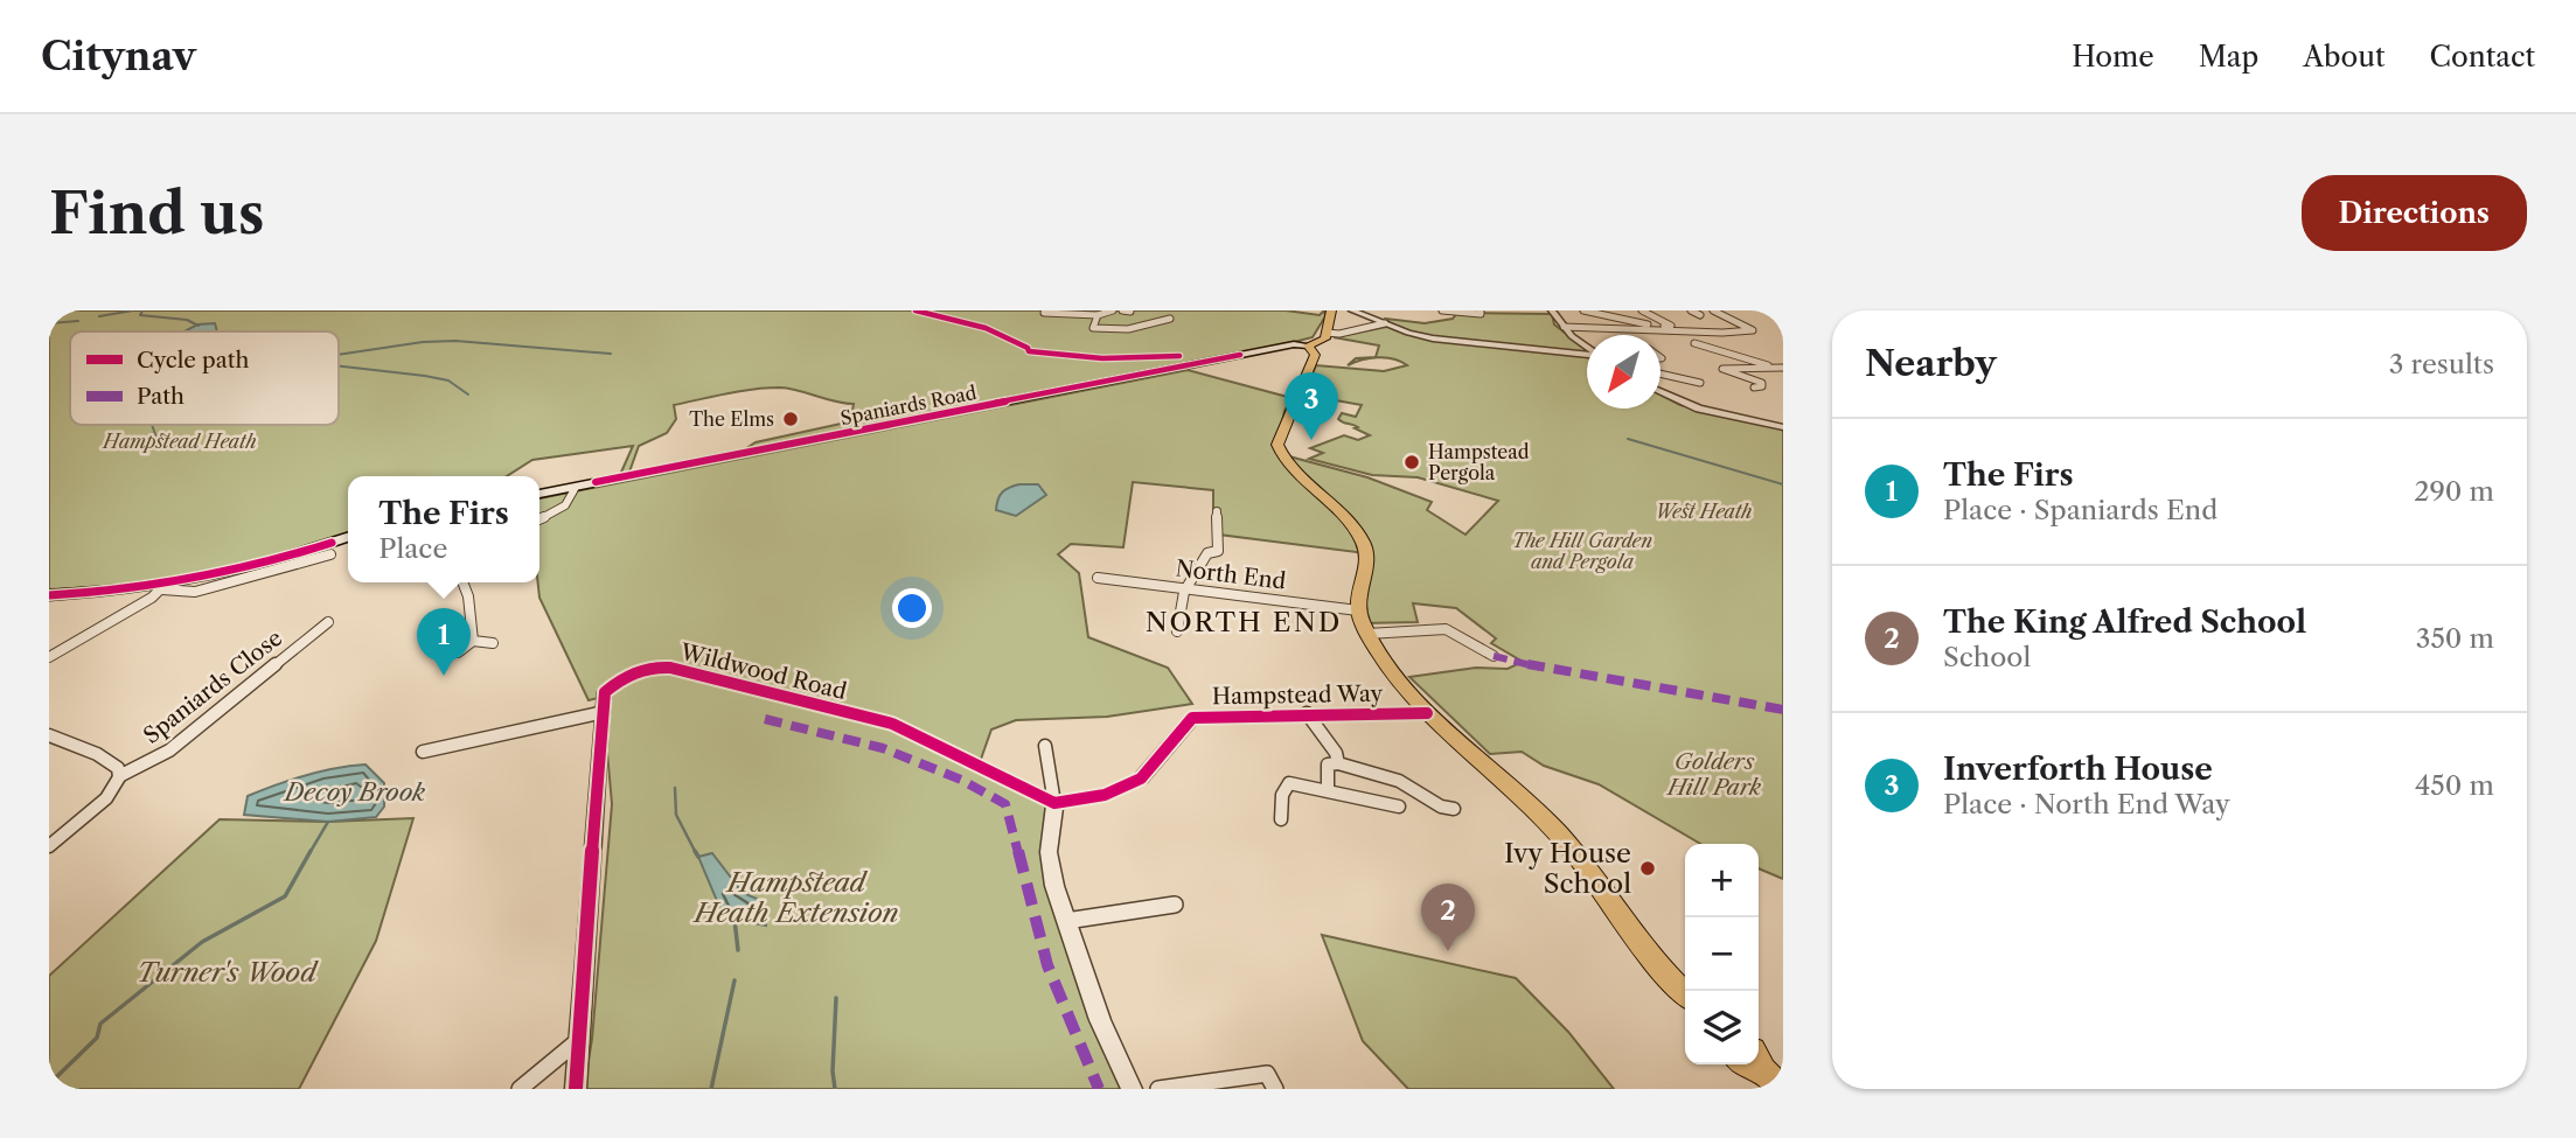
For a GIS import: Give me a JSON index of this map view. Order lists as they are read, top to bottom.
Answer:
{
  "streets": {
    "main road": ["Spaniards Road"],
    "street": [
      "North End",
      "Wildwood Road",
      "Spaniards Close",
      "Hampstead Way"
    ]
  },
  "crossings": [
    ["Wildwood Road", "Hampstead Way"]
  ],
  "districts": ["NORTH END"],
  "water": ["Decoy Brook"],
  "parks": [
    "Hampstead Heath",
    "West Heath",
    "The Hill Garden and Pergola",
    "Golders Hill Park",
    "Hampstead Heath Extension",
    "Turner's Wood"
  ],
  "places": ["The Elms", "Hampstead Pergola", "Ivy House School"],
  "legend": ["Cycle path", "Path"],
  "north": "bottom left",
  "page": {
    "header": "Citynav",
    "nav": [
      "Home",
      "Map",
      "About",
      "Contact"
    ],
    "buttons": "Directions",
    "title": "Find us",
    "heading": ["Nearby", "3 results"],
    "pins": ["3", "1", "2"],
    "list": [
      {
        "mark": "1",
        "name": "The Firs",
        "note": "Place · Spaniards End",
        "value": "290 m"
      },
      {
        "mark": "2",
        "name": "The King Alfred School",
        "note": "School",
        "value": "350 m"
      },
      {
        "mark": "3",
        "name": "Inverforth House",
        "note": "Place · North End Way",
        "value": "450 m"
      }
    ],
    "popup": ["The Firs", "Place"],
    "map_buttons": ["+", "−"]
  }
}
